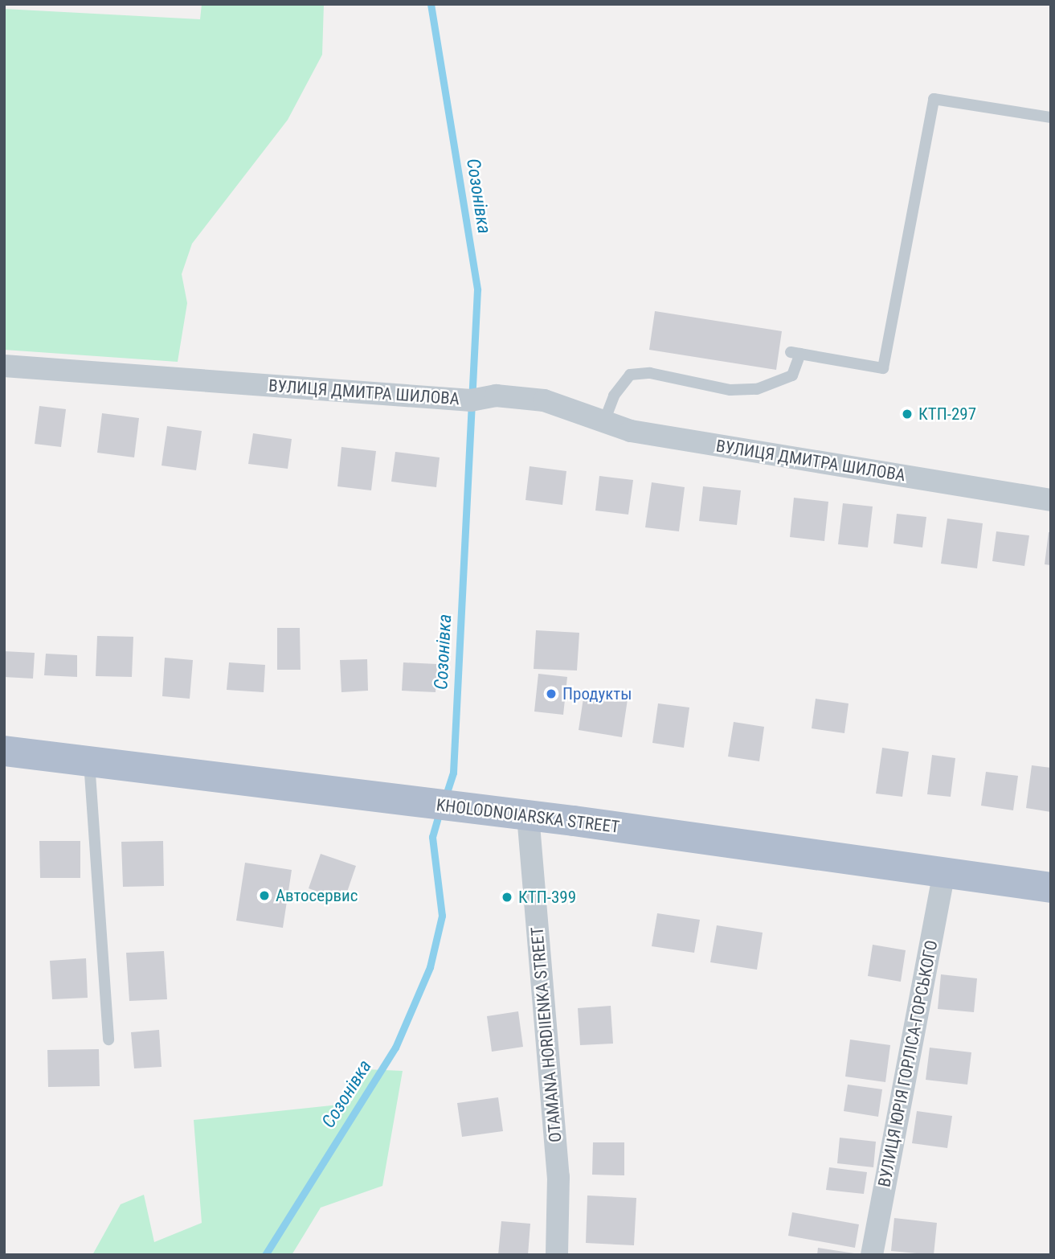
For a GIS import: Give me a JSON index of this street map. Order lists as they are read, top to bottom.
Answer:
{
  "streets": {
    "main road": ["KHOLODNOIARSKA STREET"],
    "street": ["ВУЛИЦЯ ДМИТРА ШИЛОВА", "OTAMANA HORDIIENKA STREET", "ВУЛИЦЯ ЮРІЯ ГОРЛІСА-ГОРСЬКОГО"]
  },
  "crossings": [
    ["KHOLODNOIARSKA STREET", "OTAMANA HORDIIENKA STREET"],
    ["KHOLODNOIARSKA STREET", "ВУЛИЦЯ ЮРІЯ ГОРЛІСА-ГОРСЬКОГО"]
  ],
  "water": ["Созонівка"],
  "places": [
    "КТП-297",
    "Продукты",
    "Автосервис",
    "КТП-399"
  ]
}
